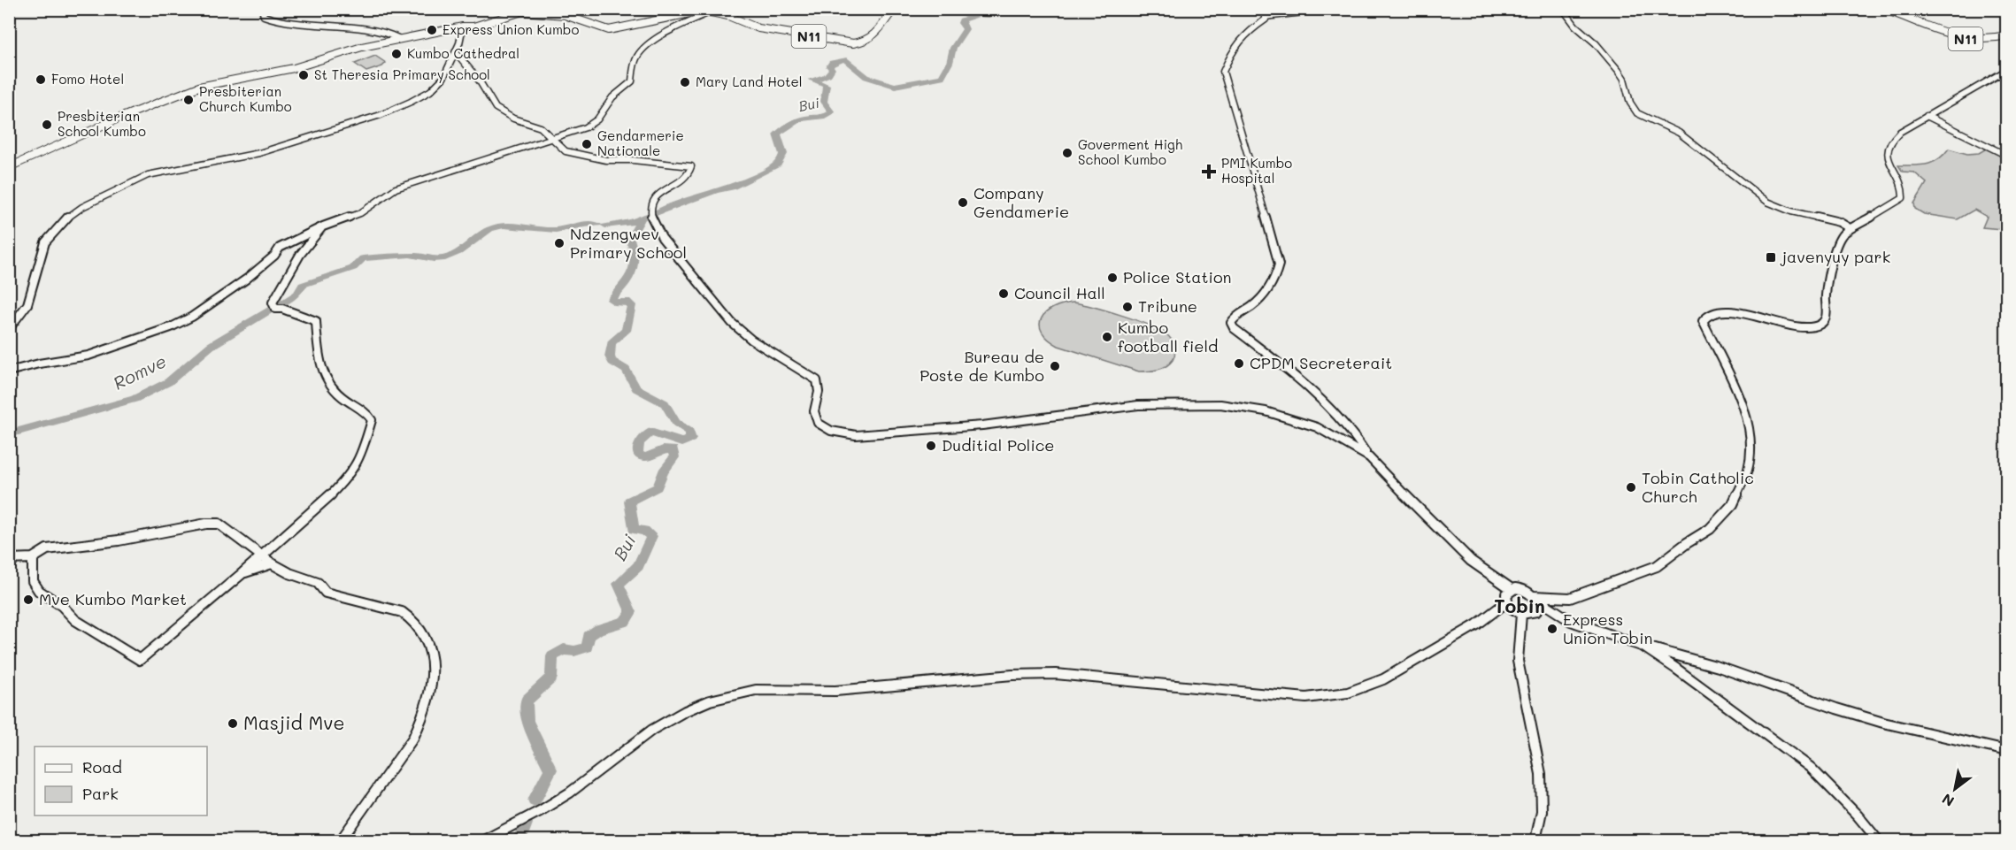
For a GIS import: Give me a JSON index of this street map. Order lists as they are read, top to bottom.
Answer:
{
  "streets": {
    "highway": ["N11"]
  },
  "districts": ["Tobin"],
  "water": ["Bui", "Romve"],
  "places": {
    "other": [
      "Express Union Kumbo",
      "Kumbo Cathedral",
      "St Theresia Primary School",
      "Fomo Hotel",
      "Mary Land Hotel",
      "Presbiterian Church Kumbo",
      "Presbiterian School Kumbo",
      "Gendarmerie Nationale",
      "Goverment High School Kumbo",
      "Company Gendamerie",
      "Ndzengwev Primary School",
      "Police Station",
      "Council Hall",
      "Tribune",
      "Kumbo football field",
      "CPDM Secreterait",
      "Bureau de Poste de Kumbo",
      "Duditial Police",
      "Tobin Catholic Church",
      "Mve Kumbo Market",
      "Express Union Tobin",
      "Masjid Mve"
    ],
    "health": ["PMI Kumbo Hospital"],
    "transit": ["javenyuy park"]
  },
  "legend": ["Road", "Park"],
  "north": "bottom left"
}
